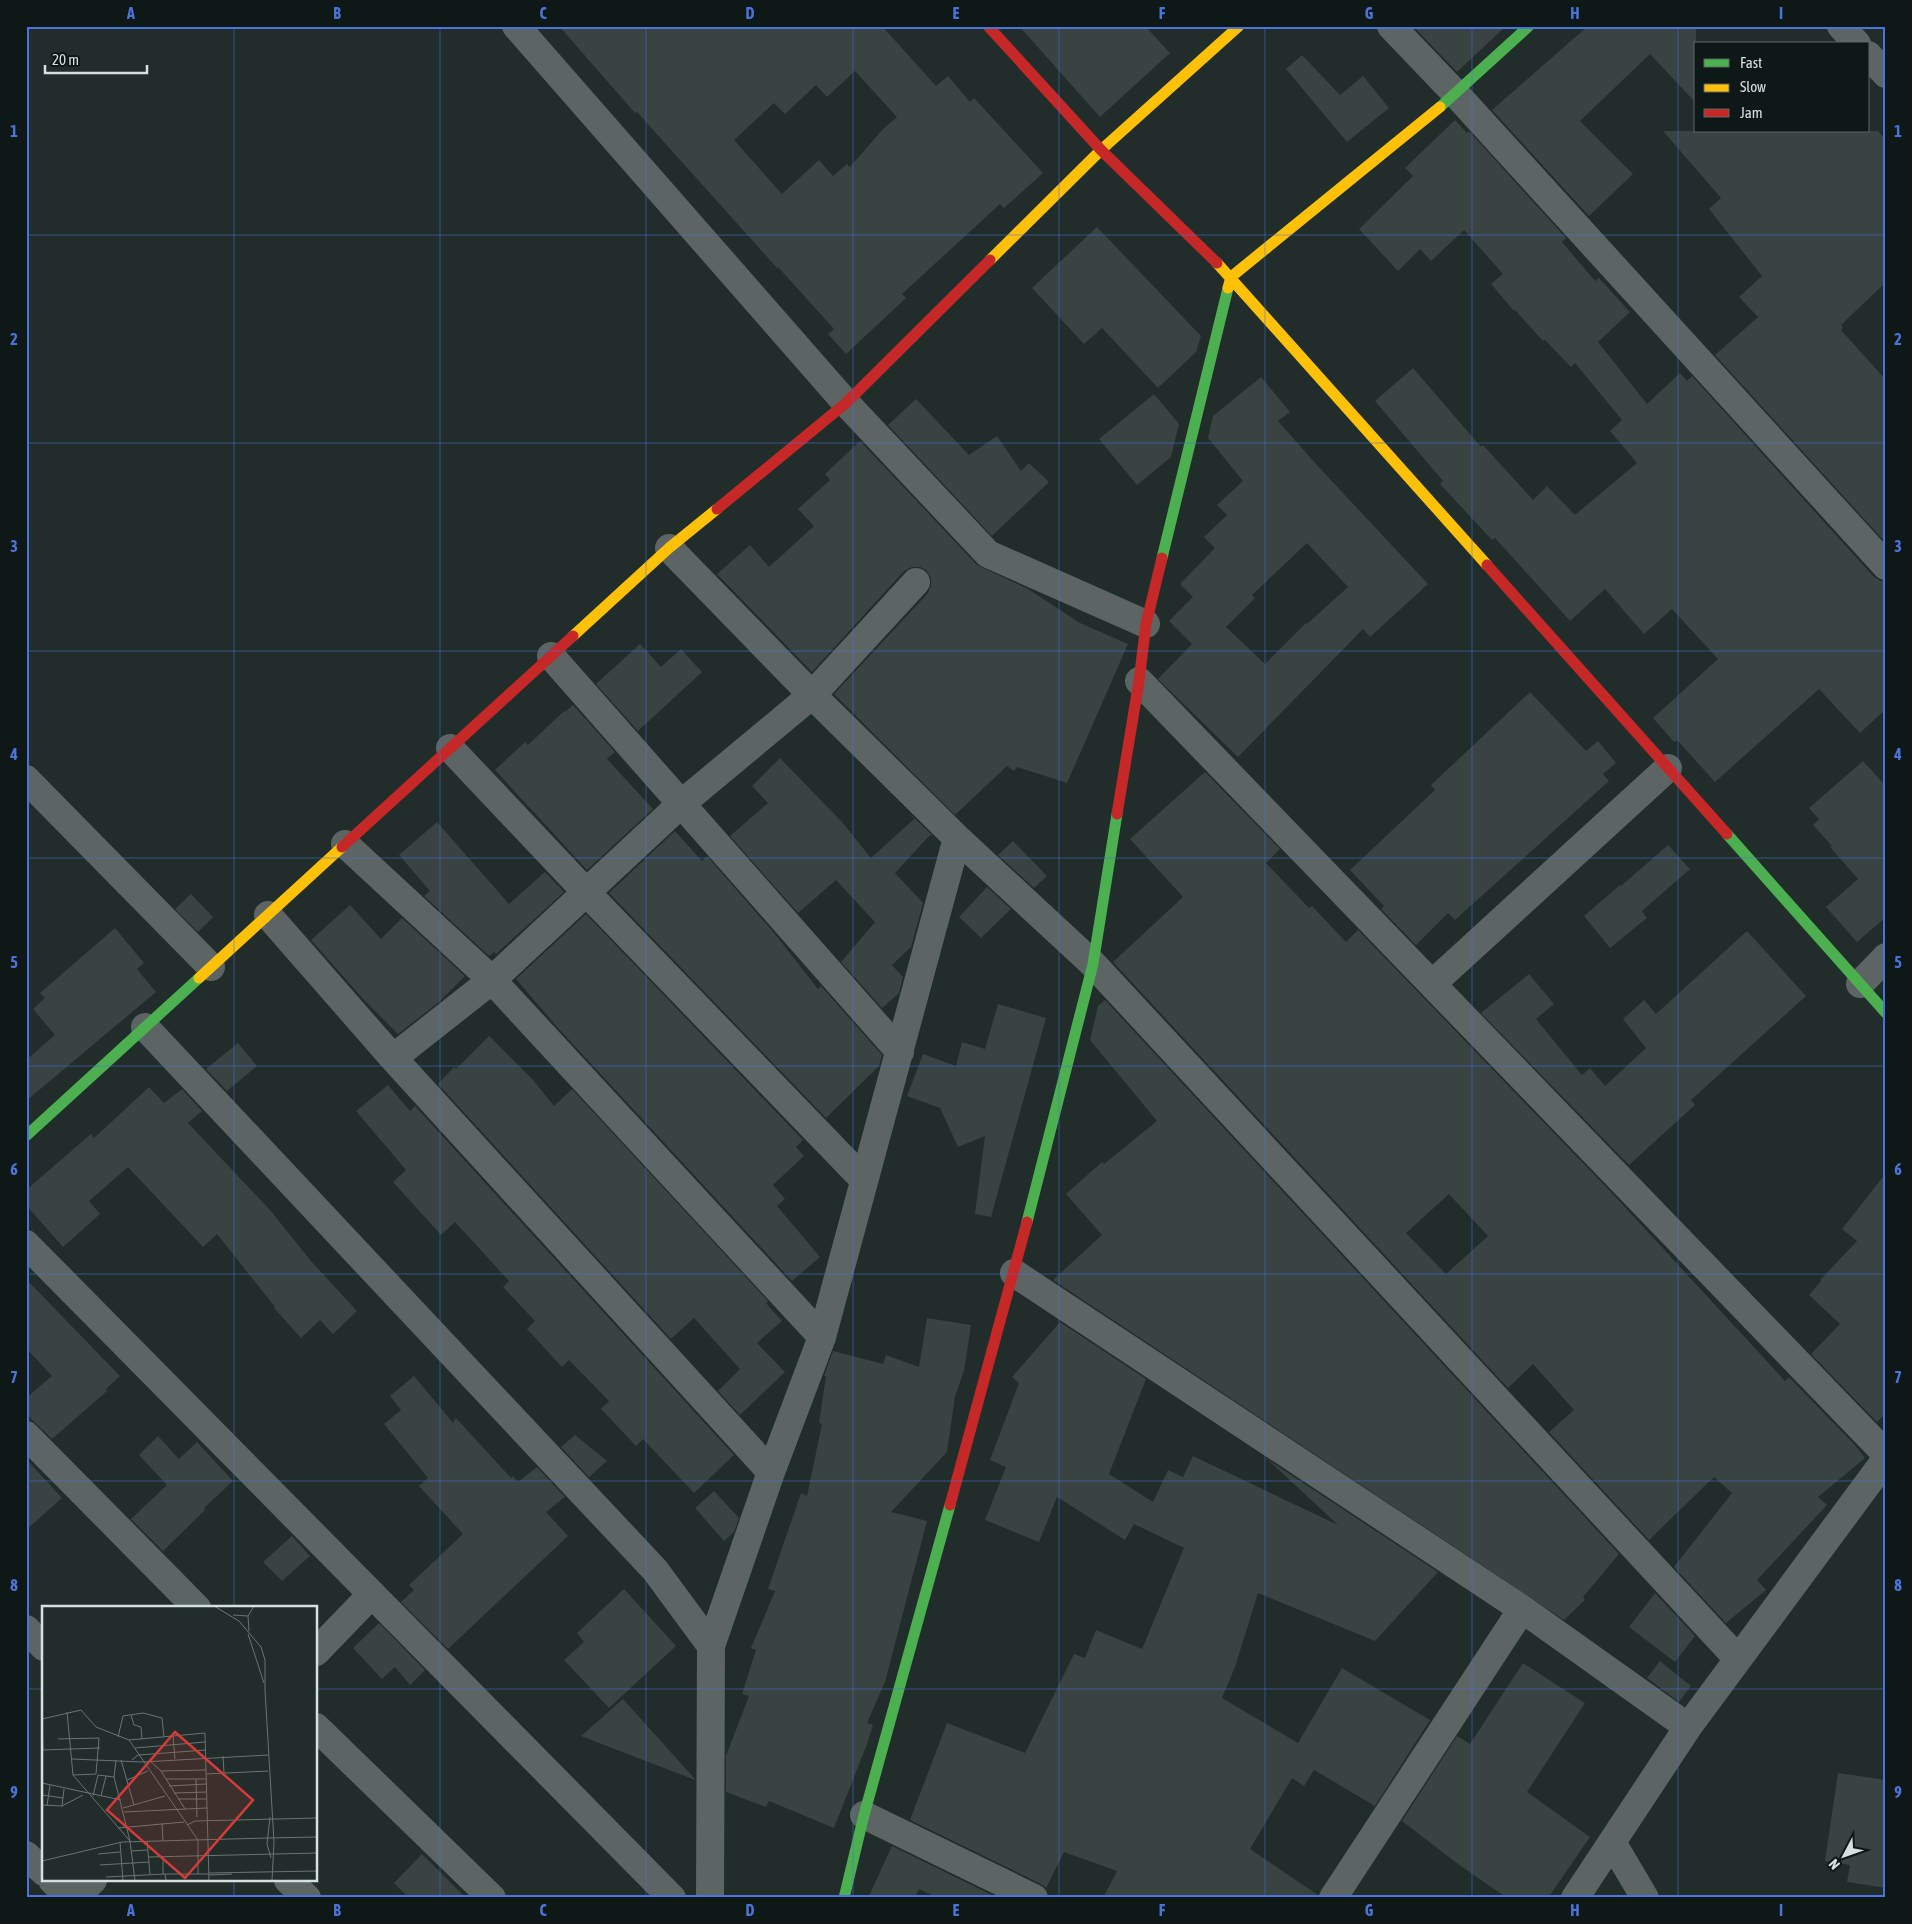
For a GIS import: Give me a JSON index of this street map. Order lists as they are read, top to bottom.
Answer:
{
  "legend": ["Fast", "Slow", "Jam"],
  "scale_bar": "20 m",
  "north": "bottom left",
  "grid": {
    "columns": [
      "A",
      "B",
      "C",
      "D",
      "E",
      "F",
      "G",
      "H",
      "I"
    ],
    "rows": [
      "1",
      "2",
      "3",
      "4",
      "5",
      "6",
      "7",
      "8",
      "9"
    ]
  }
}
